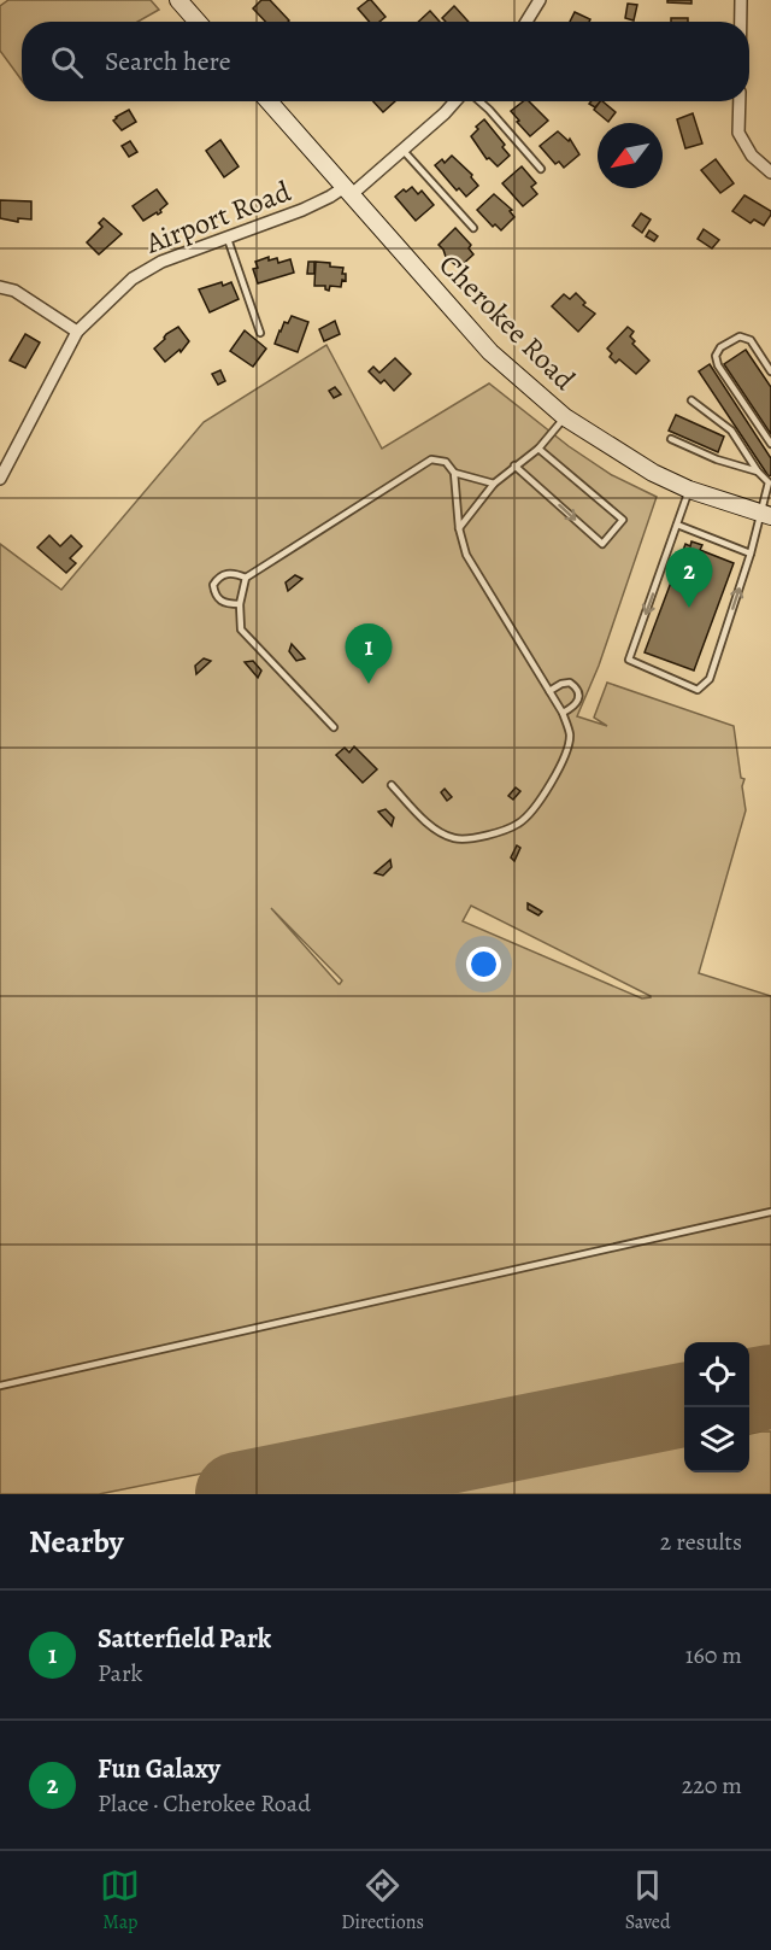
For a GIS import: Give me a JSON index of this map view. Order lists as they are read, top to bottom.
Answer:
{
  "streets": {
    "main road": ["Cherokee Road"],
    "street": ["Airport Road"]
  },
  "crossings": [
    ["Airport Road", "Cherokee Road"]
  ],
  "north": "bottom left",
  "page": {
    "search": "Search here",
    "pins": ["2", "1"],
    "heading": ["Nearby", "2 results"],
    "list": [
      {
        "mark": "1",
        "name": "Satterfield Park",
        "note": "Park",
        "value": "160 m"
      },
      {
        "mark": "2",
        "name": "Fun Galaxy",
        "note": "Place · Cherokee Road",
        "value": "220 m"
      }
    ],
    "nav": ["Map", "Directions", "Saved"]
  }
}
